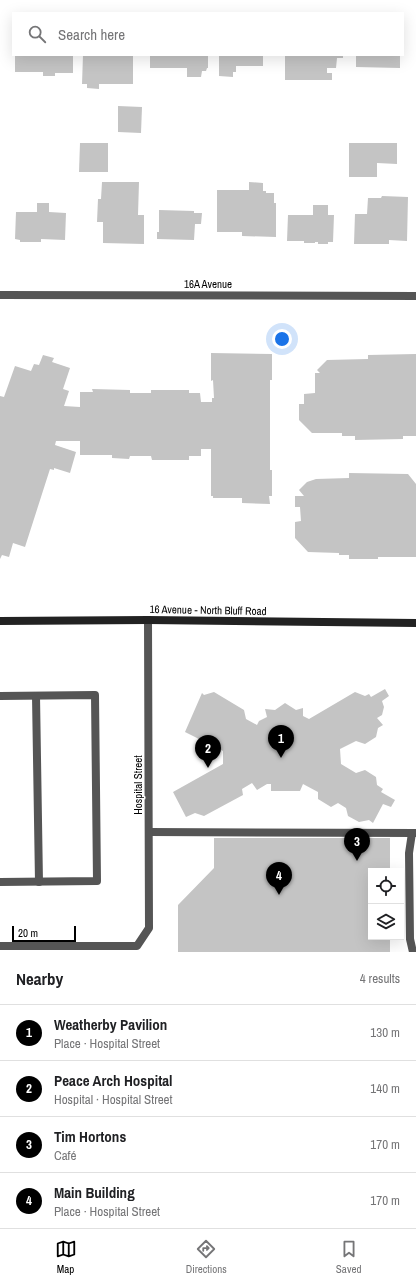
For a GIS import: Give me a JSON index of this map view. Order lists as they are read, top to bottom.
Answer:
{
  "streets": {
    "main road": ["16 Avenue - North Bluff Road"],
    "street": ["16A Avenue", "Hospital Street"]
  },
  "crossings": [
    ["16 Avenue - North Bluff Road", "Hospital Street"]
  ],
  "scale_bar": "20 m",
  "page": {
    "search": "Search here",
    "pins": [
      "1",
      "2",
      "3",
      "4"
    ],
    "scale": "20 m",
    "heading": ["Nearby", "4 results"],
    "list": [
      {
        "mark": "1",
        "name": "Weatherby Pavilion",
        "note": "Place · Hospital Street",
        "value": "130 m"
      },
      {
        "mark": "2",
        "name": "Peace Arch Hospital",
        "note": "Hospital · Hospital Street",
        "value": "140 m"
      },
      {
        "mark": "3",
        "name": "Tim Hortons",
        "note": "Café",
        "value": "170 m"
      },
      {
        "mark": "4",
        "name": "Main Building",
        "note": "Place · Hospital Street",
        "value": "170 m"
      }
    ],
    "nav": ["Map", "Directions", "Saved"]
  }
}
